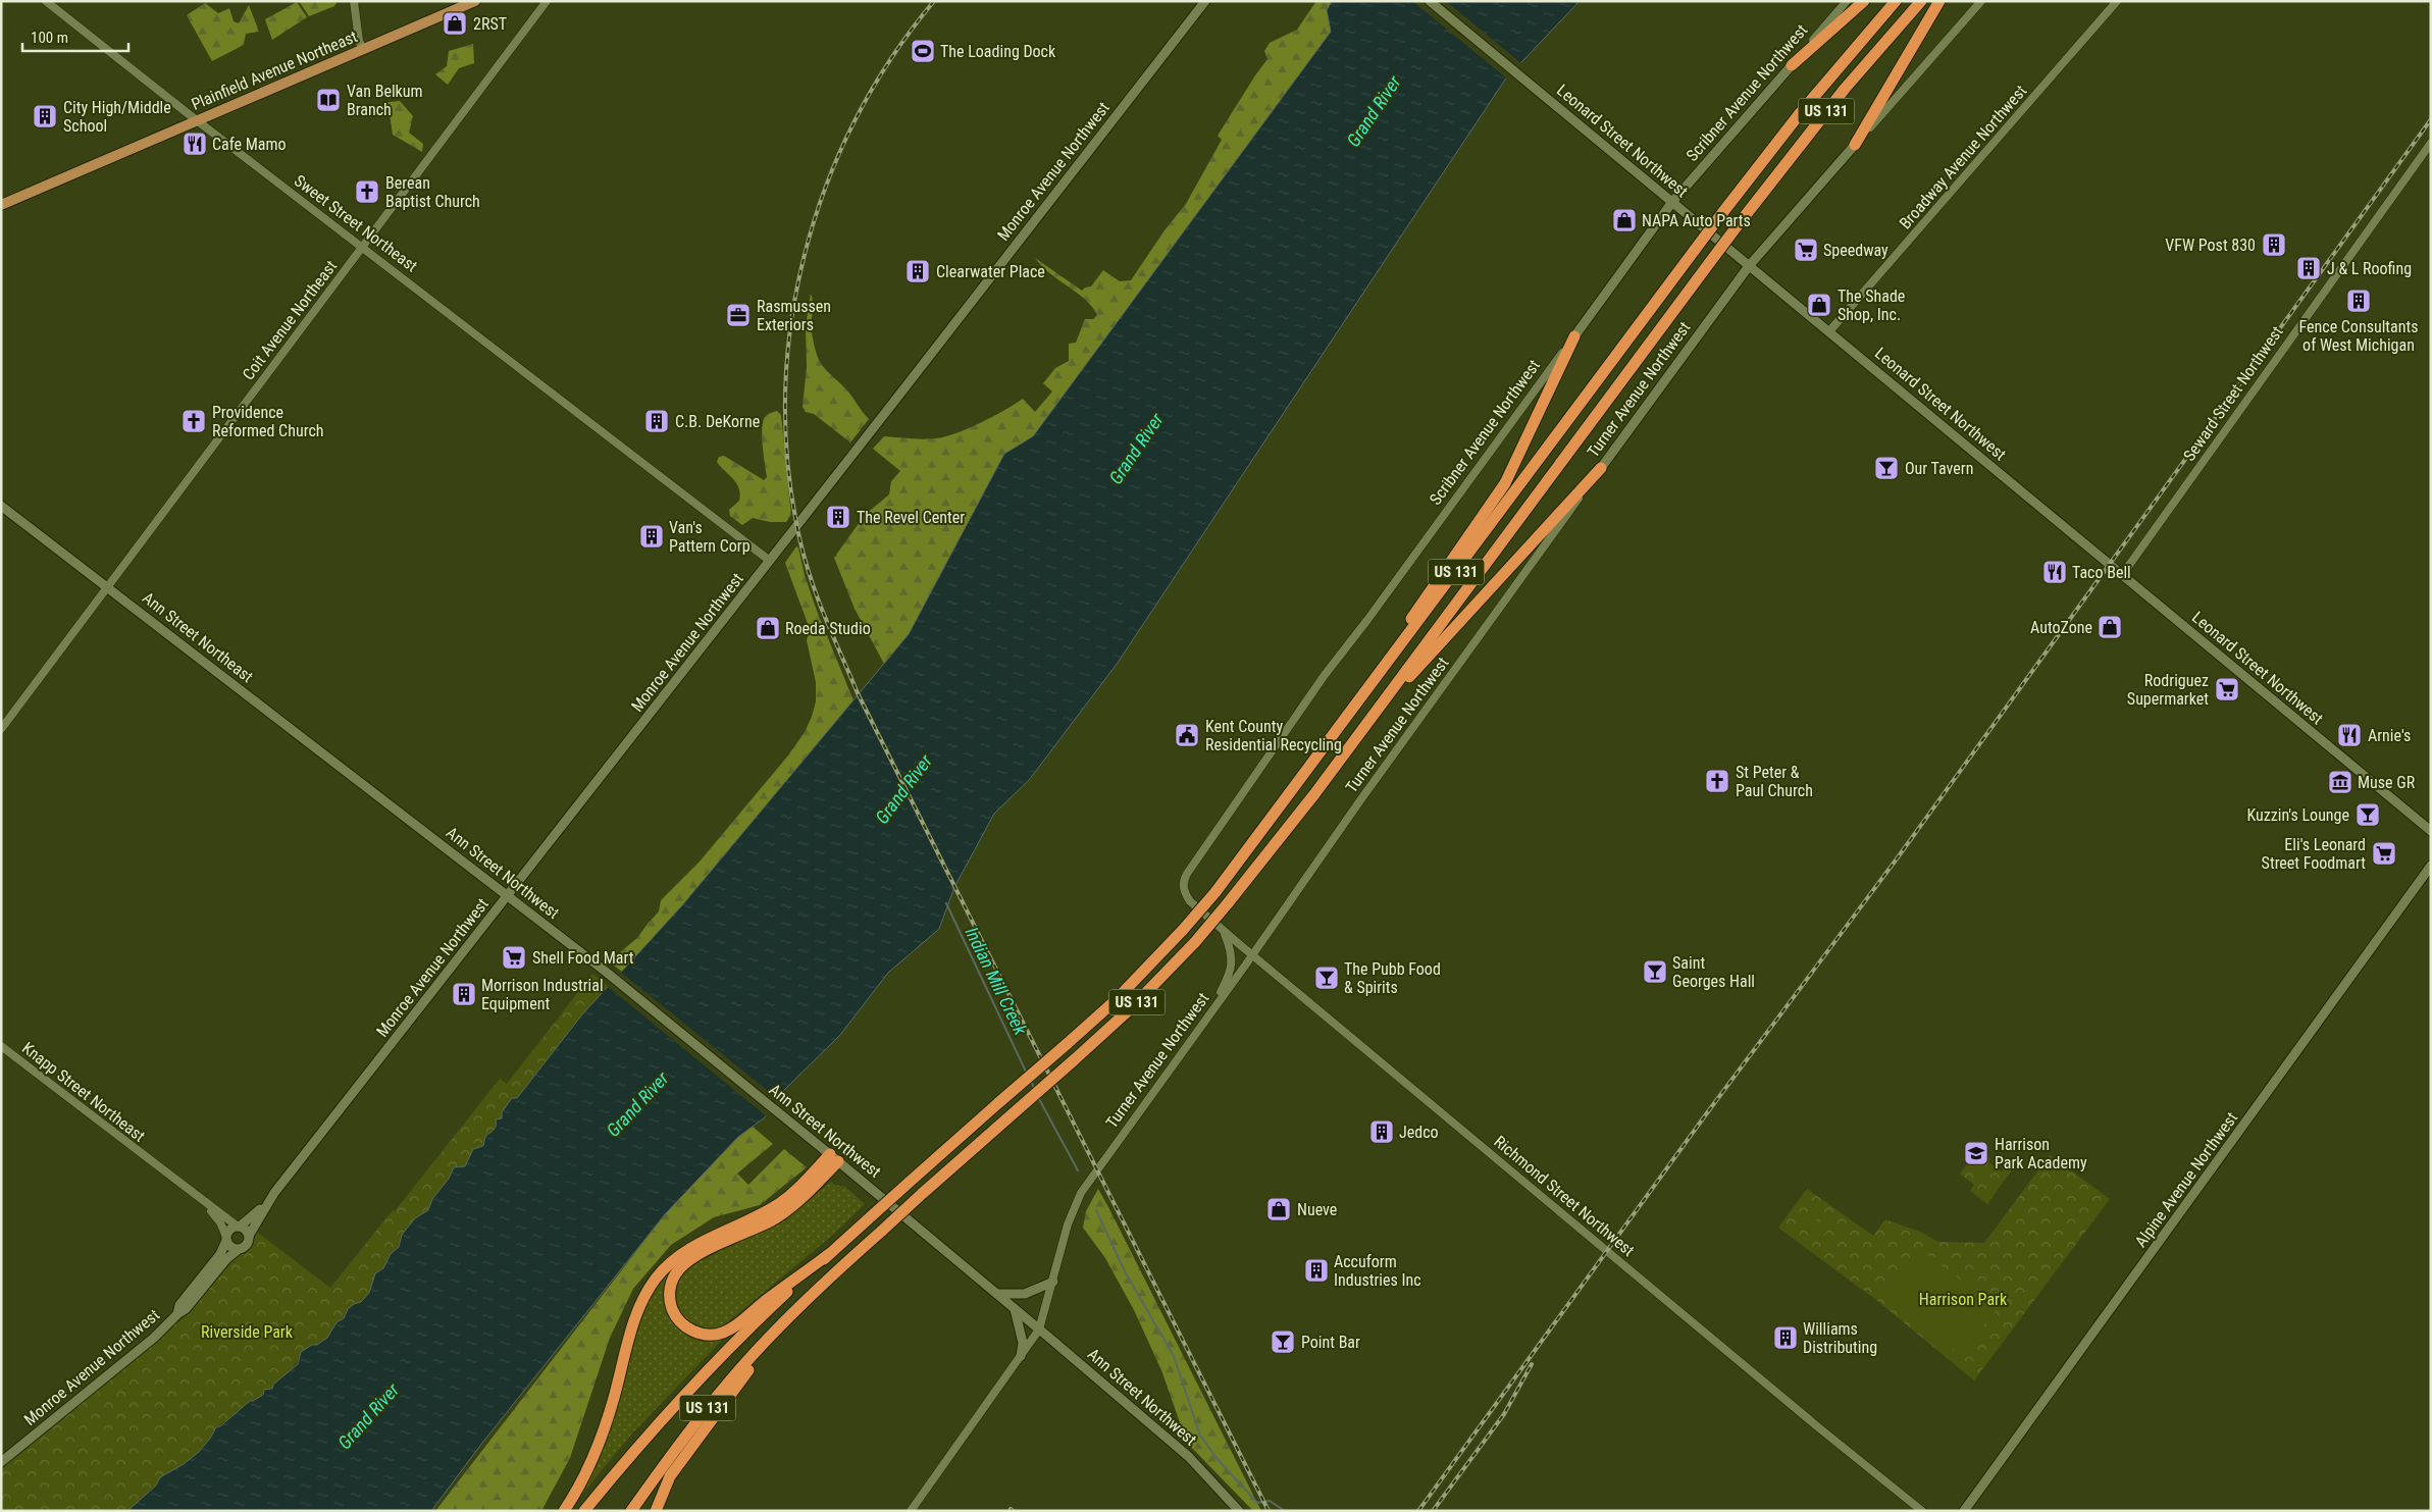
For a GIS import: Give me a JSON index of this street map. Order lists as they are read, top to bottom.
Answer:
{
  "streets": {
    "highway": ["US 131"],
    "main road": [
      "Plainfield Avenue Northeast",
      "Scribner Avenue Northwest",
      "Leonard Street Northwest",
      "Monroe Avenue Northwest",
      "Turner Avenue Northwest",
      "Ann Street Northeast",
      "Ann Street Northwest",
      "Alpine Avenue Northwest"
    ],
    "street": [
      "Broadway Avenue Northwest",
      "Sweet Street Northeast",
      "Coit Avenue Northeast",
      "Seward Street Northwest",
      "Knapp Street Northeast",
      "Richmond Street Northwest"
    ]
  },
  "crossings": [
    ["Plainfield Avenue Northeast", "Sweet Street Northeast"],
    ["Scribner Avenue Northwest", "Leonard Street Northwest"],
    ["Scribner Avenue Northwest", "Richmond Street Northwest"],
    ["Leonard Street Northwest", "Broadway Avenue Northwest"],
    ["Leonard Street Northwest", "Turner Avenue Northwest"],
    ["Leonard Street Northwest", "Seward Street Northwest"],
    ["Monroe Avenue Northwest", "Sweet Street Northeast"],
    ["Monroe Avenue Northwest", "Ann Street Northwest"],
    ["Sweet Street Northeast", "Coit Avenue Northeast"],
    ["Coit Avenue Northeast", "Ann Street Northeast"],
    ["Turner Avenue Northwest", "Ann Street Northwest"],
    ["Turner Avenue Northwest", "Richmond Street Northwest"],
    ["Ann Street Northeast", "Ann Street Northwest"]
  ],
  "water": ["Grand River", "Indian Mill Creek"],
  "parks": ["Harrison Park", "Riverside Park"],
  "places": {
    "shop": [
      "2RST",
      "NAPA Auto Parts",
      "The Shade Shop, Inc.",
      "AutoZone",
      "Roeda Studio",
      "Nueve"
    ],
    "sports": ["The Loading Dock"],
    "library": ["Van Belkum Branch"],
    "building": [
      "City High/Middle School",
      "VFW Post 830",
      "J & L Roofing",
      "Clearwater Place",
      "Fence Consultants of West Michigan",
      "C.B. DeKorne",
      "The Revel Center",
      "Van's Pattern Corp",
      "Morrison Industrial Equipment",
      "Jedco",
      "Accuform Industries Inc",
      "Williams Distributing"
    ],
    "restaurant": ["Cafe Mamo", "Taco Bell", "Arnie's"],
    "church": ["Berean Baptist Church", "Providence Reformed Church", "St Peter & Paul Church"],
    "supermarket": [
      "Speedway",
      "Rodriguez Supermarket",
      "Eli's Leonard Street Foodmart",
      "Shell Food Mart"
    ],
    "office": ["Rasmussen Exteriors"],
    "bar": [
      "Our Tavern",
      "Kuzzin's Lounge",
      "Saint Georges Hall",
      "The Pubb Food & Spirits",
      "Point Bar"
    ],
    "public building": ["Kent County Residential Recycling"],
    "museum": ["Muse GR"],
    "school or university": ["Harrison Park Academy"]
  },
  "scale_bar": "100 m"
}
